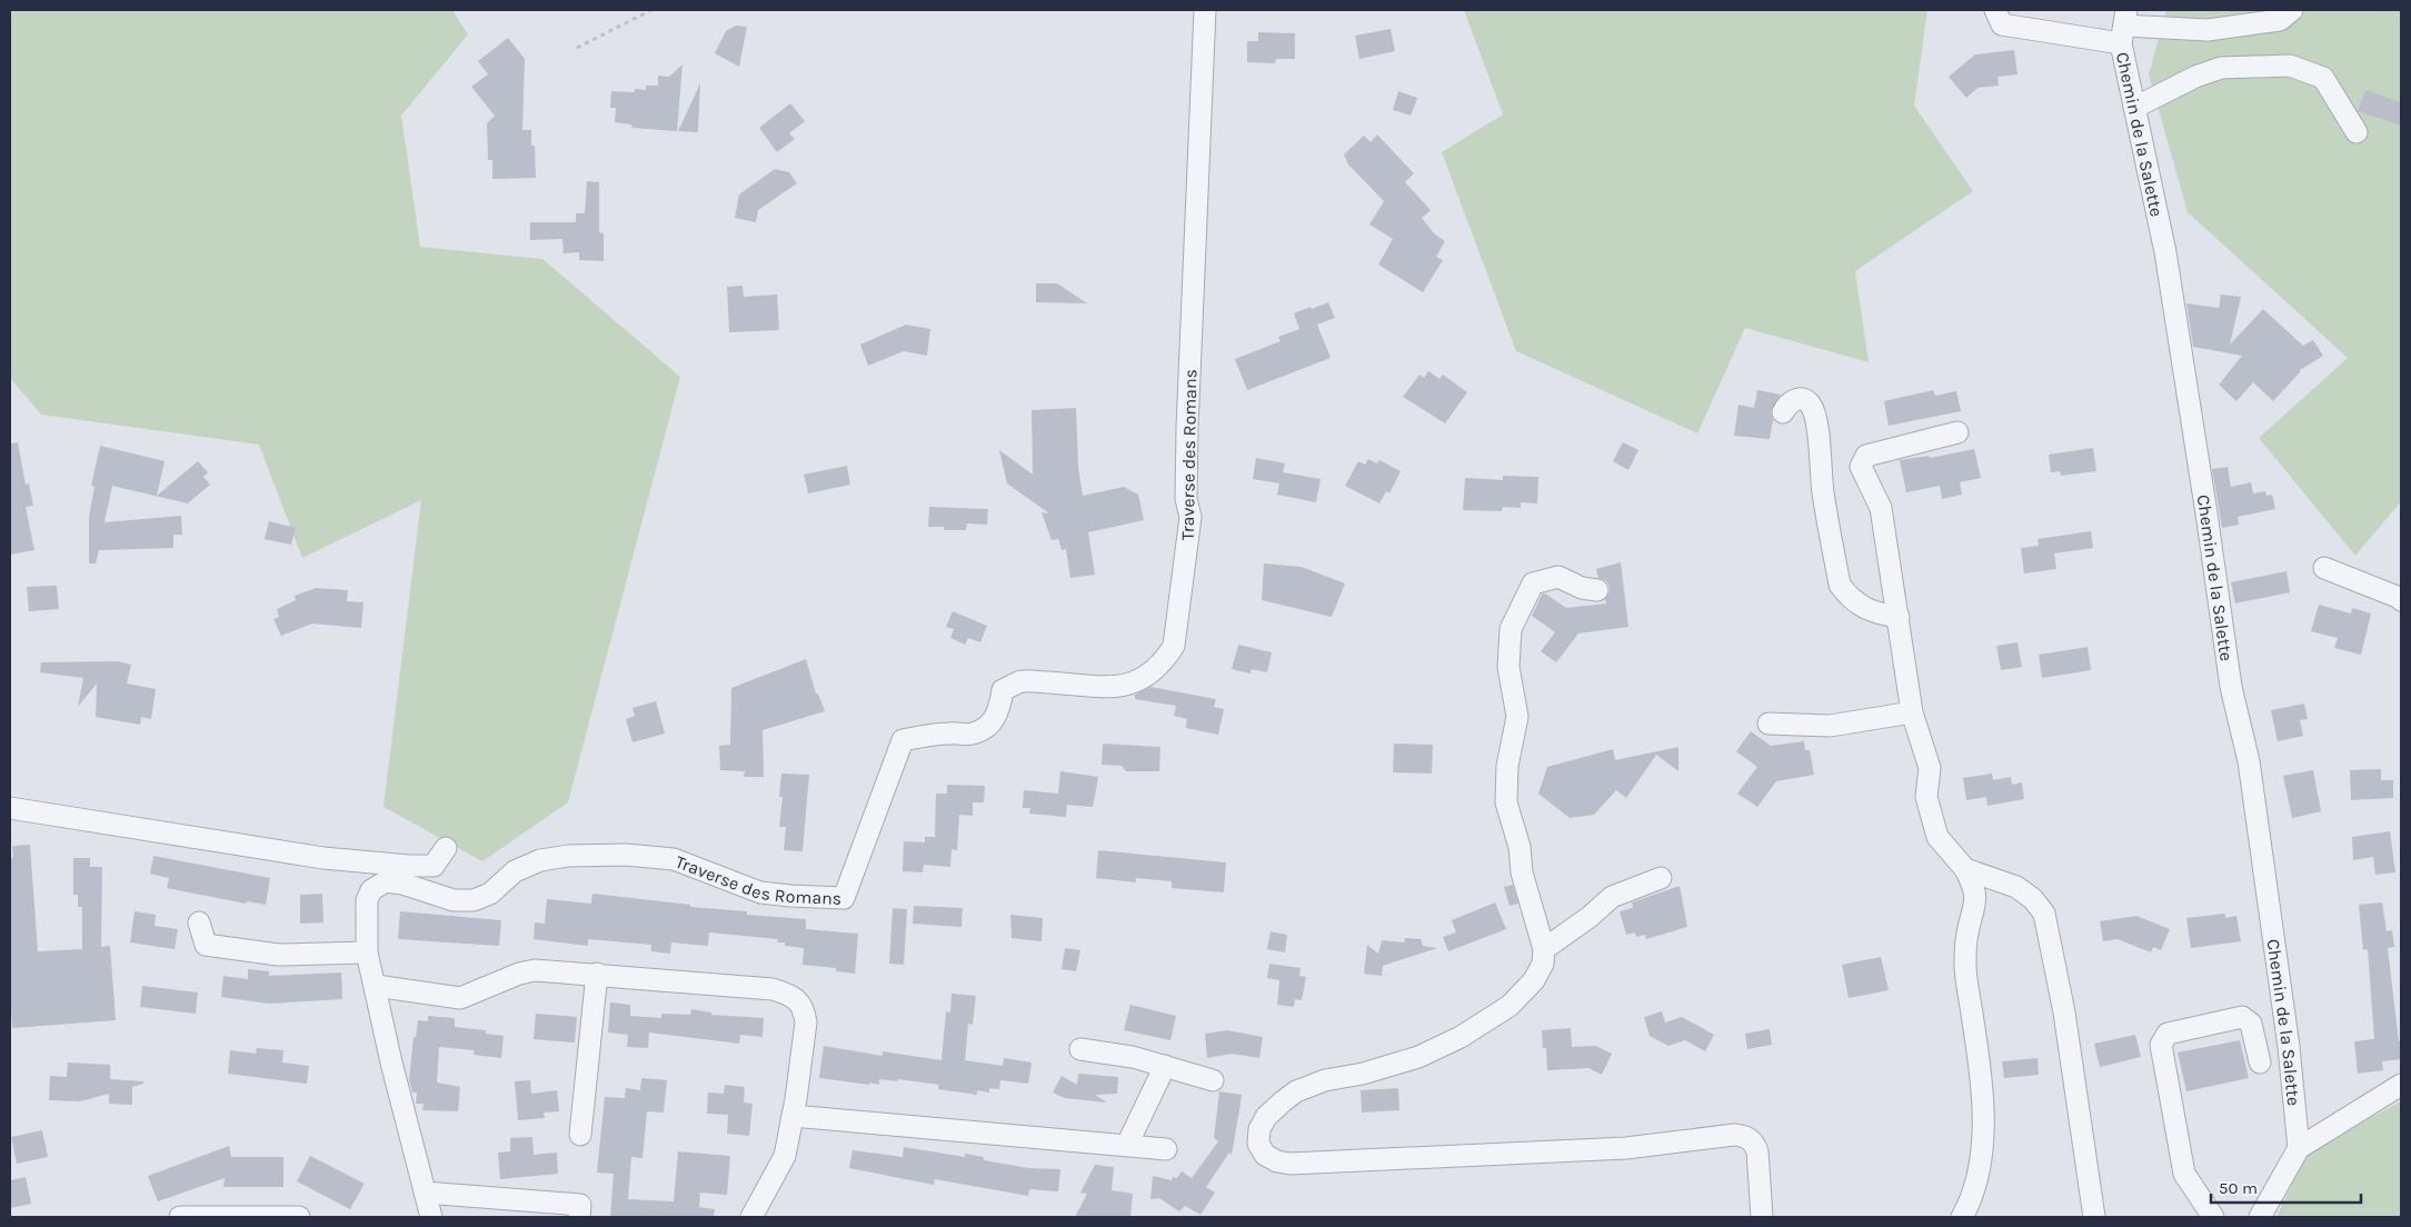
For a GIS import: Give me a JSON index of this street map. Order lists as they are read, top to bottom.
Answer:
{
  "streets": {
    "street": ["Chemin de la Salette", "Traverse des Romans"]
  },
  "scale_bar": "50 m"
}
